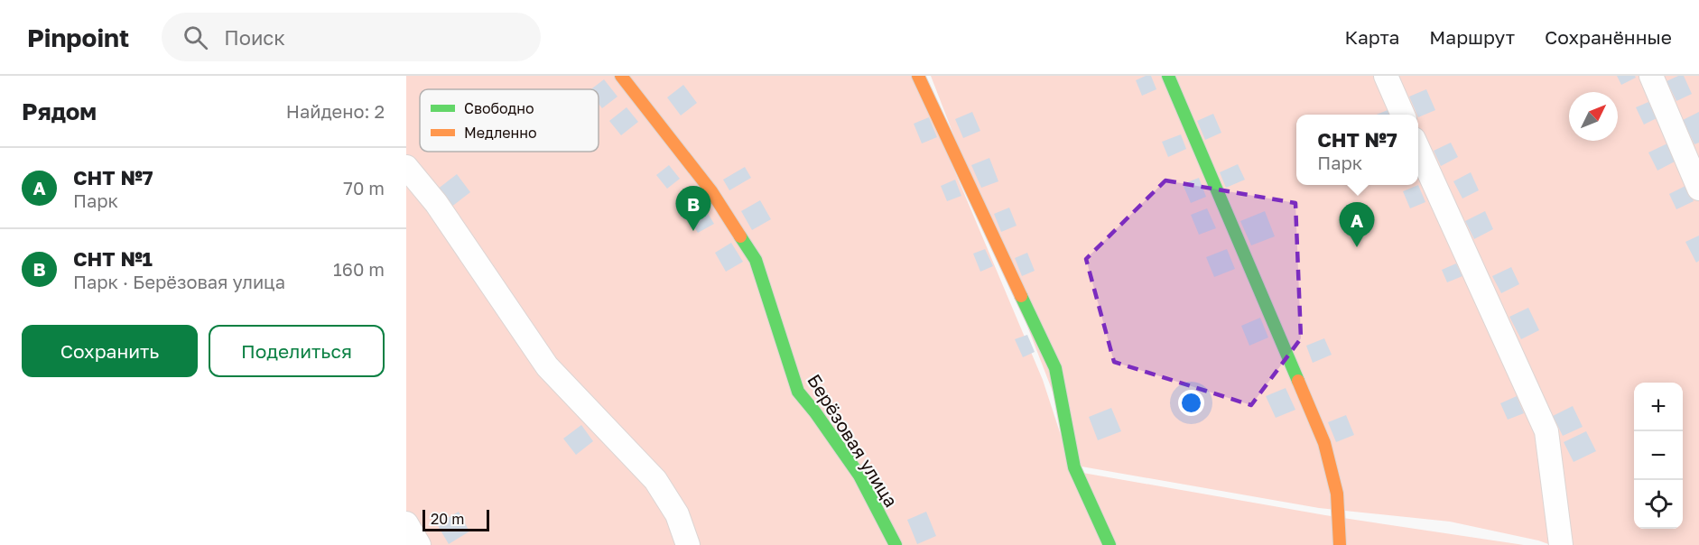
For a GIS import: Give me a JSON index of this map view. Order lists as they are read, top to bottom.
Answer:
{
  "streets": {
    "street": ["Берёзовая улица"]
  },
  "legend": ["Свободно", "Медленно"],
  "scale_bar": "20 m",
  "north": "top right",
  "page": {
    "header": "Pinpoint",
    "search": "Поиск",
    "nav": ["Карта", "Маршрут", "Сохранённые"],
    "heading": ["Рядом", "Найдено: 2"],
    "popup": ["СНТ №7", "Парк"],
    "list": [
      {
        "mark": "A",
        "name": "СНТ №7",
        "note": "Парк",
        "value": "70 m"
      },
      {
        "mark": "B",
        "name": "СНТ №1",
        "note": "Парк · Берёзовая улица",
        "value": "160 m"
      }
    ],
    "pins": ["B", "A"],
    "buttons": ["Сохранить", "Поделиться"],
    "map_buttons": ["+", "−"],
    "scale": "20 m"
  }
}
